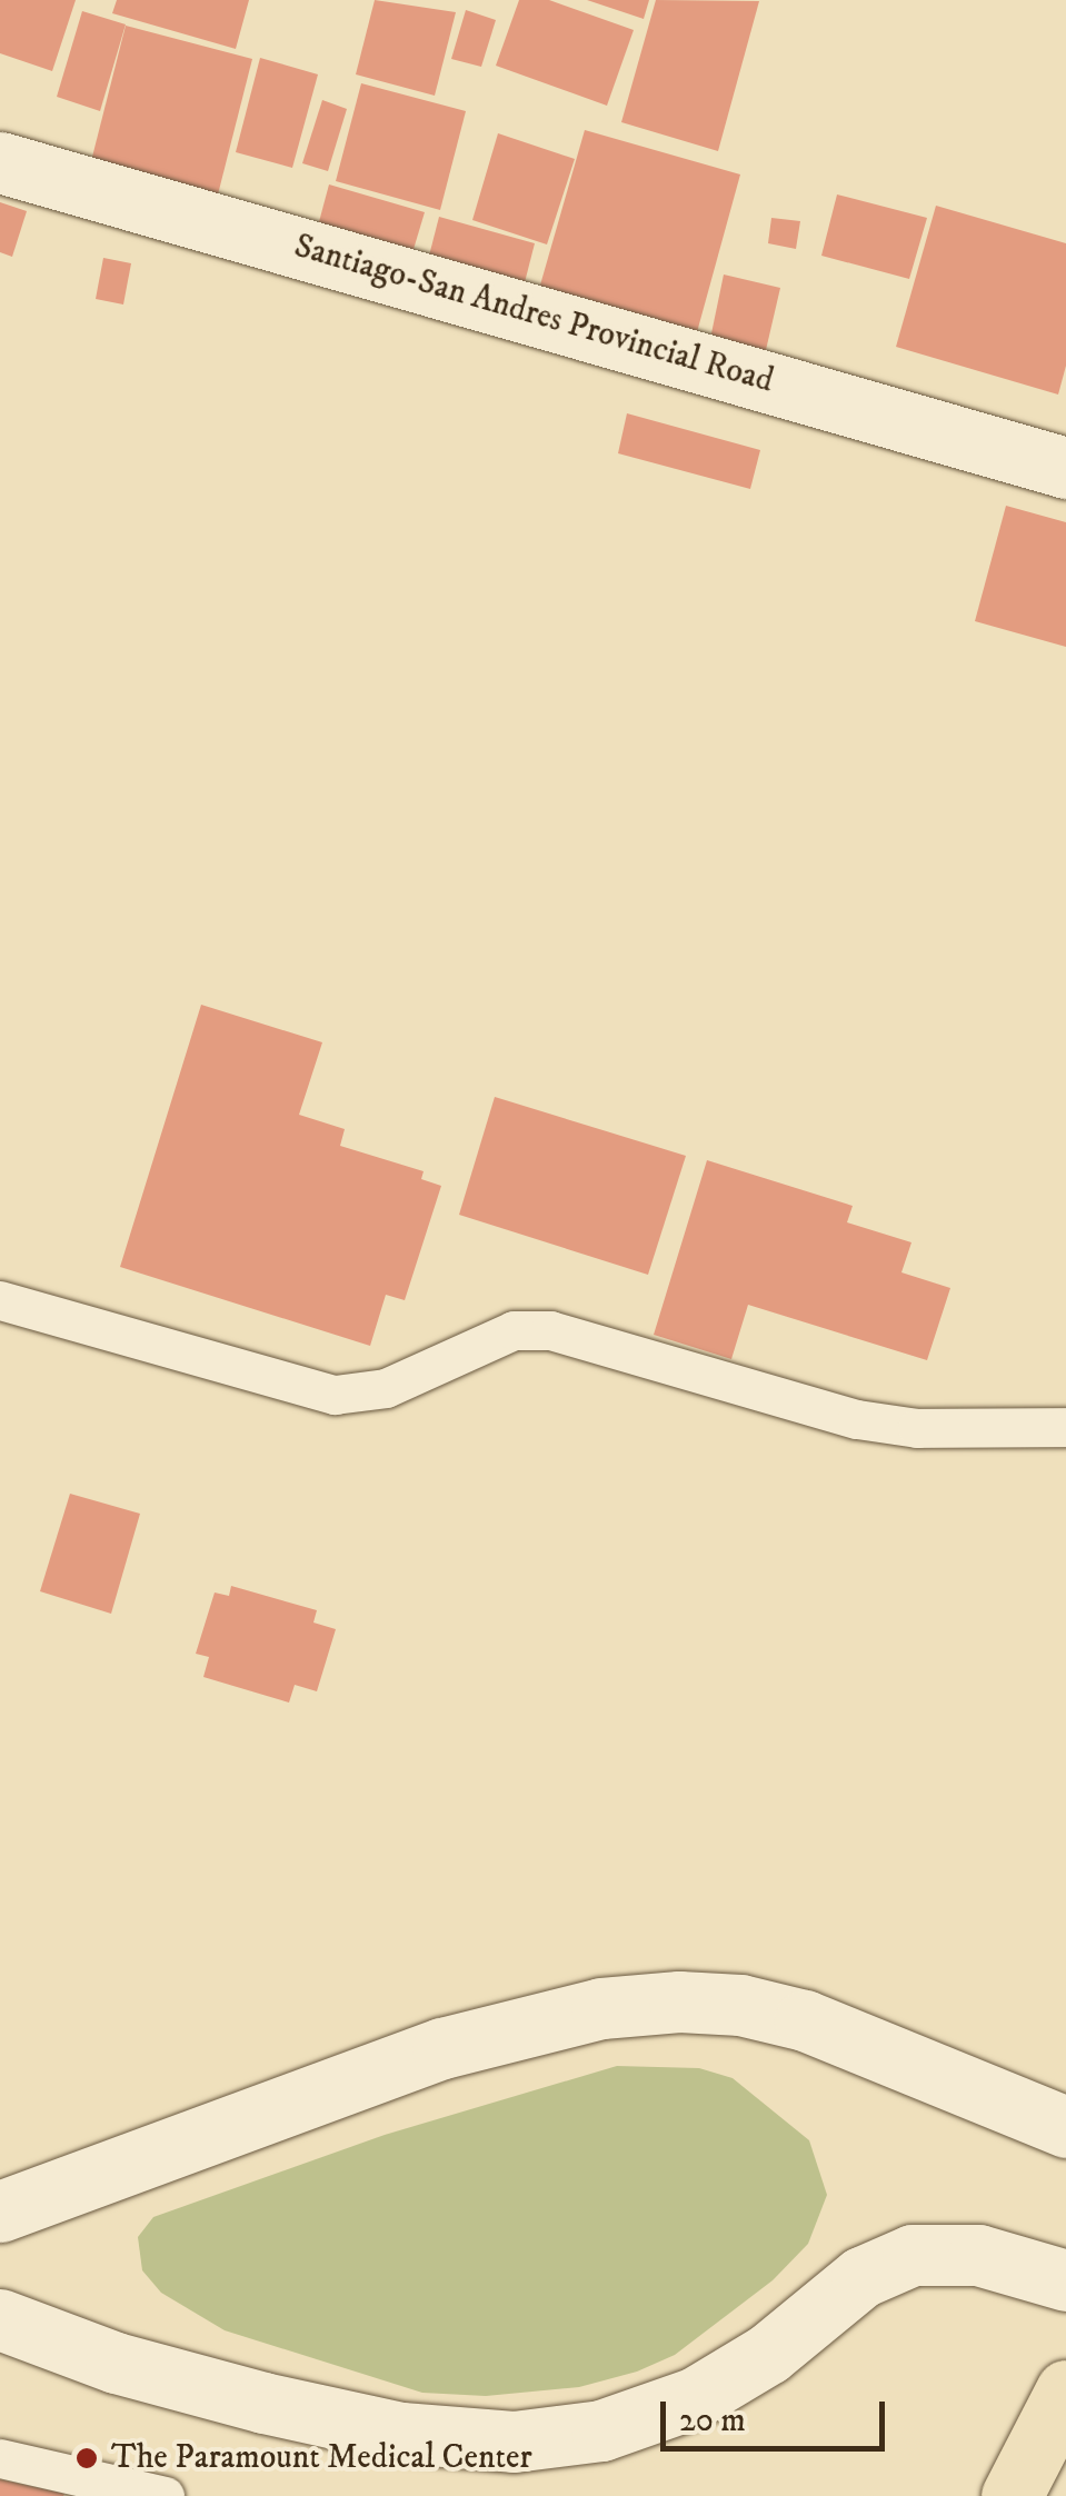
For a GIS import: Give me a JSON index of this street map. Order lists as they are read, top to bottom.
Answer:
{
  "streets": {
    "street": ["Santiago-San Andres Provincial Road"]
  },
  "places": ["The Paramount Medical Center"],
  "scale_bar": "20 m"
}
